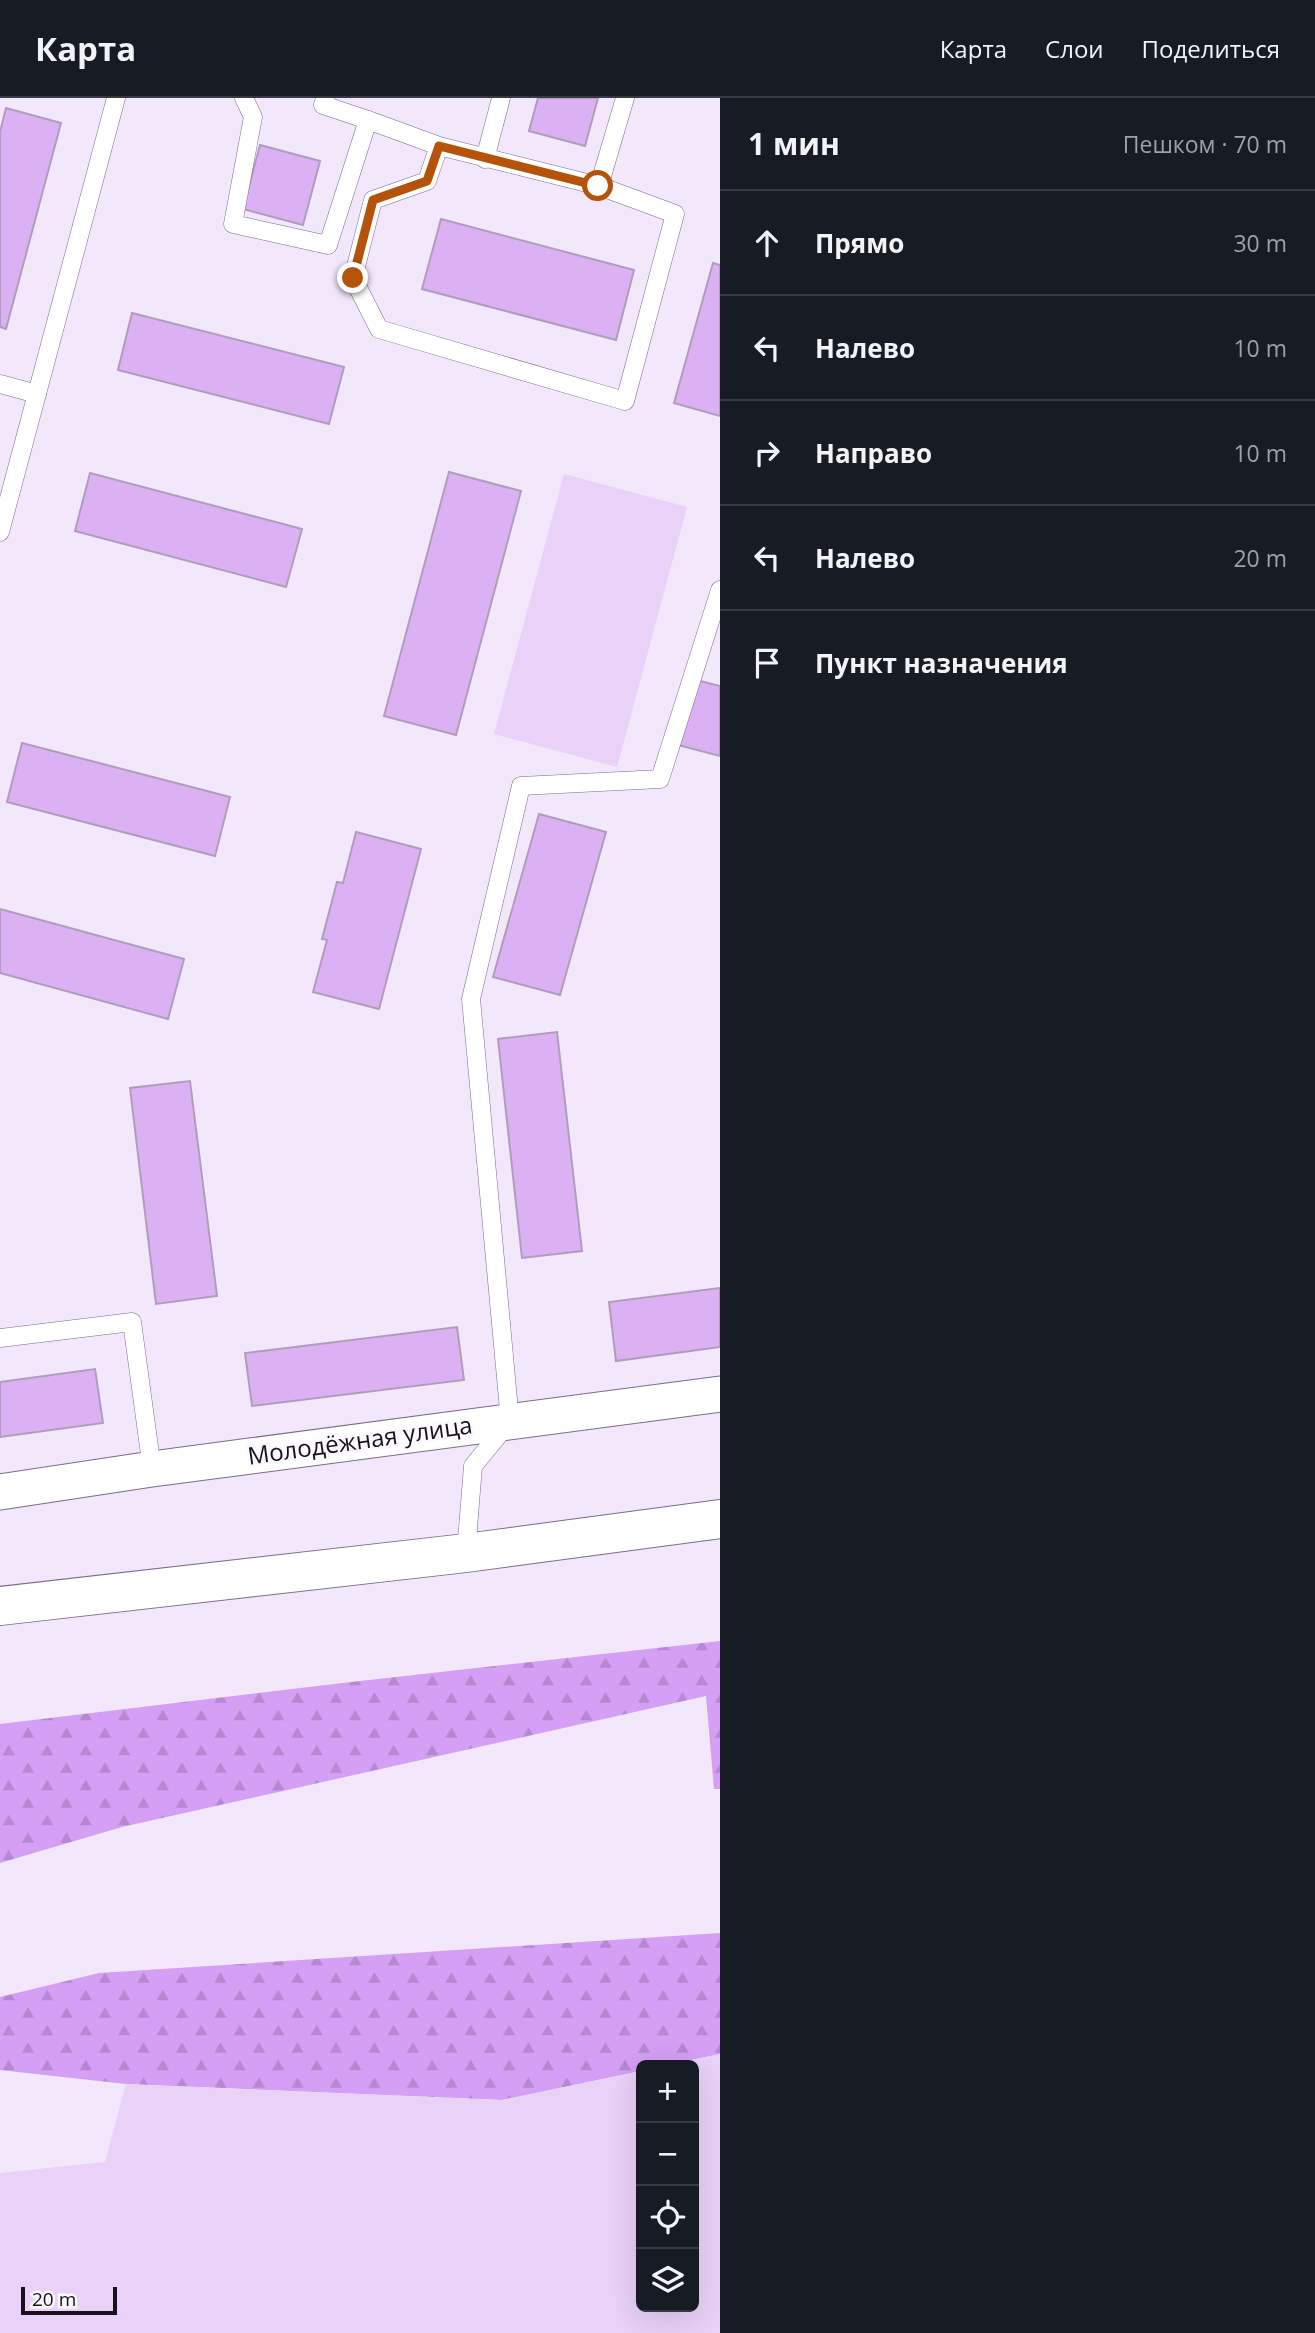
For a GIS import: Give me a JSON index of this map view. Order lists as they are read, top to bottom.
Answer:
{
  "streets": {
    "street": ["Молодёжная улица"]
  },
  "scale_bar": "20 m",
  "page": {
    "header": "Карта",
    "nav": ["Карта", "Слои", "Поделиться"],
    "heading": ["1 мин", "Пешком · 70 m"],
    "list": [
      ["Прямо", "30 m"],
      ["Налево", "10 m"],
      ["Направо", "10 m"],
      ["Налево", "20 m"],
      "Пункт назначения"
    ],
    "map_buttons": ["+", "−"],
    "scale": "20 m"
  }
}
